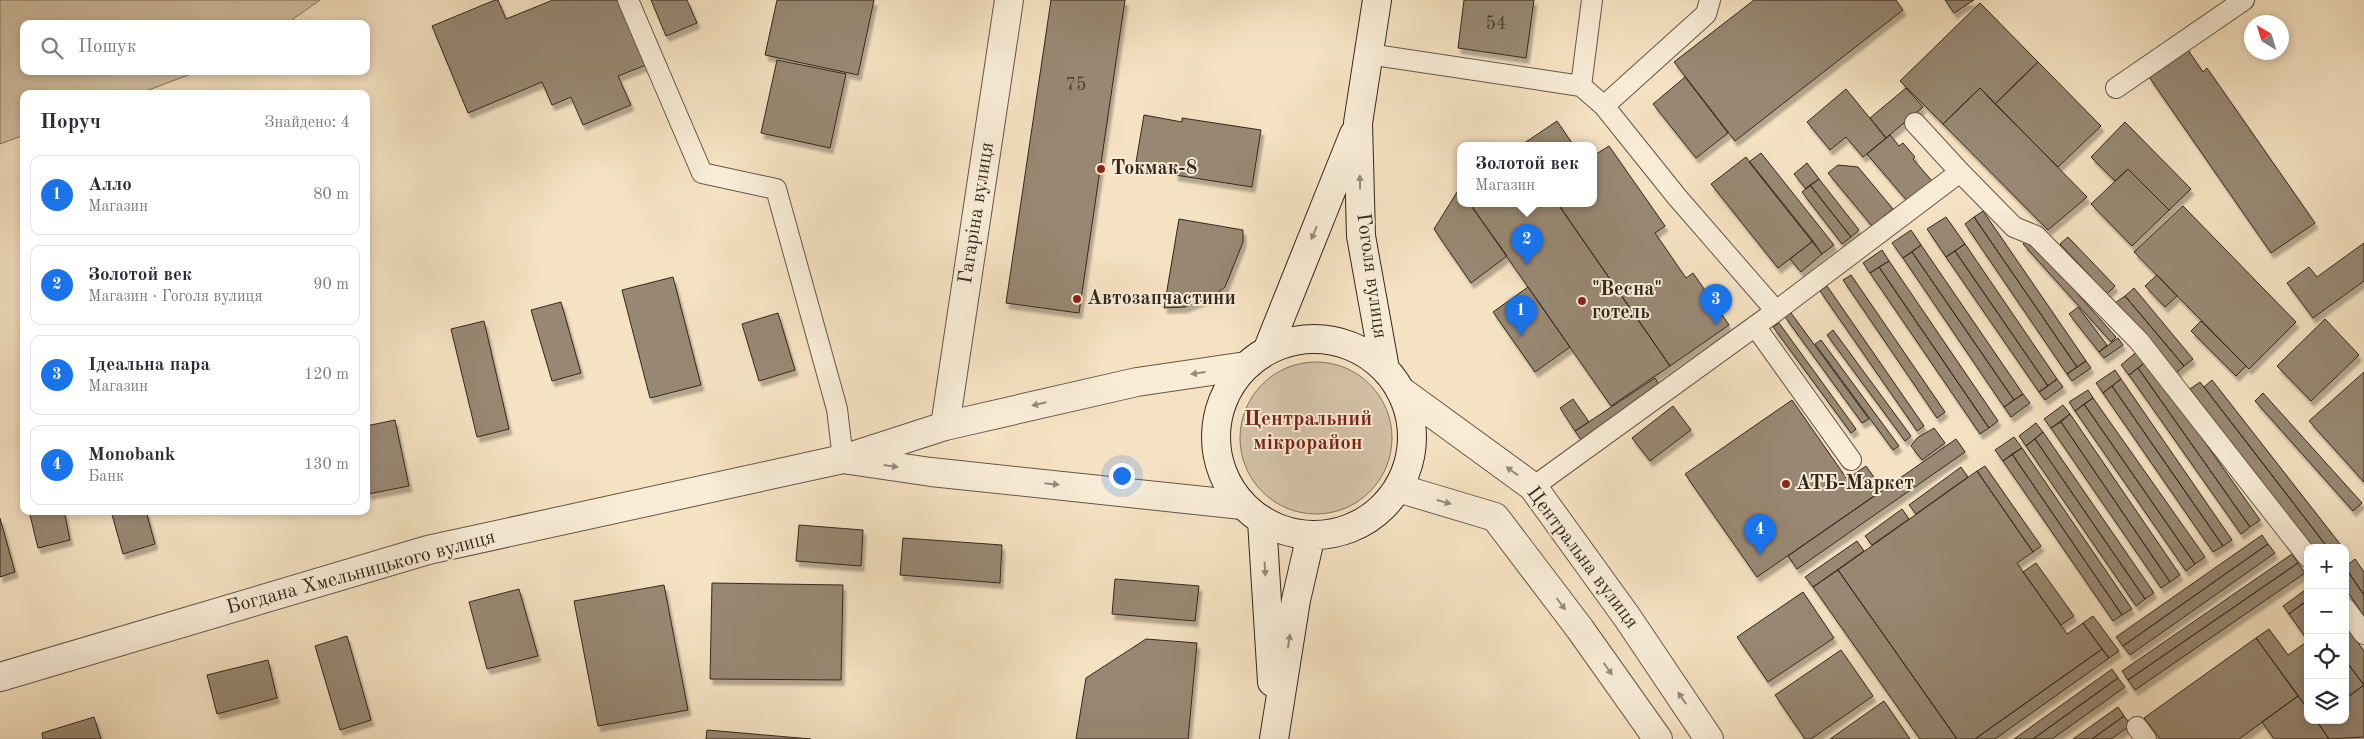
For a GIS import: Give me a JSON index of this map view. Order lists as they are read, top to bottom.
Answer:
{
  "streets": {
    "street": [
      "Гагаріна вулиця",
      "Гоголя вулиця",
      "Центральна вулиця",
      "Богдана Хмельницького вулиця"
    ]
  },
  "crossings": [
    ["Гагаріна вулиця", "Богдана Хмельницького вулиця"],
    ["Гоголя вулиця", "Центральна вулиця"],
    ["Гоголя вулиця", "Богдана Хмельницького вулиця"],
    ["Центральна вулиця", "Богдана Хмельницького вулиця"]
  ],
  "districts": ["Центральний мікрорайон"],
  "places": [
    "Токмак-8",
    "Автозапчастини",
    "\"Весна\" готель",
    "АТБ-Маркет"
  ],
  "house_numbers": ["54", "75"],
  "north": "top left",
  "page": {
    "search": "Пошук",
    "heading": ["Поруч", "Знайдено: 4"],
    "popup": ["Золотой век", "Магазин"],
    "list": [
      {
        "mark": "1",
        "name": "Алло",
        "note": "Магазин",
        "value": "80 m"
      },
      {
        "mark": "2",
        "name": "Золотой век",
        "note": "Магазин · Гоголя вулиця",
        "value": "90 m"
      },
      {
        "mark": "3",
        "name": "Ідеальна пара",
        "note": "Магазин",
        "value": "120 m"
      },
      {
        "mark": "4",
        "name": "Monobank",
        "note": "Банк",
        "value": "130 m"
      }
    ],
    "pins": [
      "2",
      "3",
      "1",
      "4"
    ],
    "map_buttons": ["+", "−"]
  }
}
